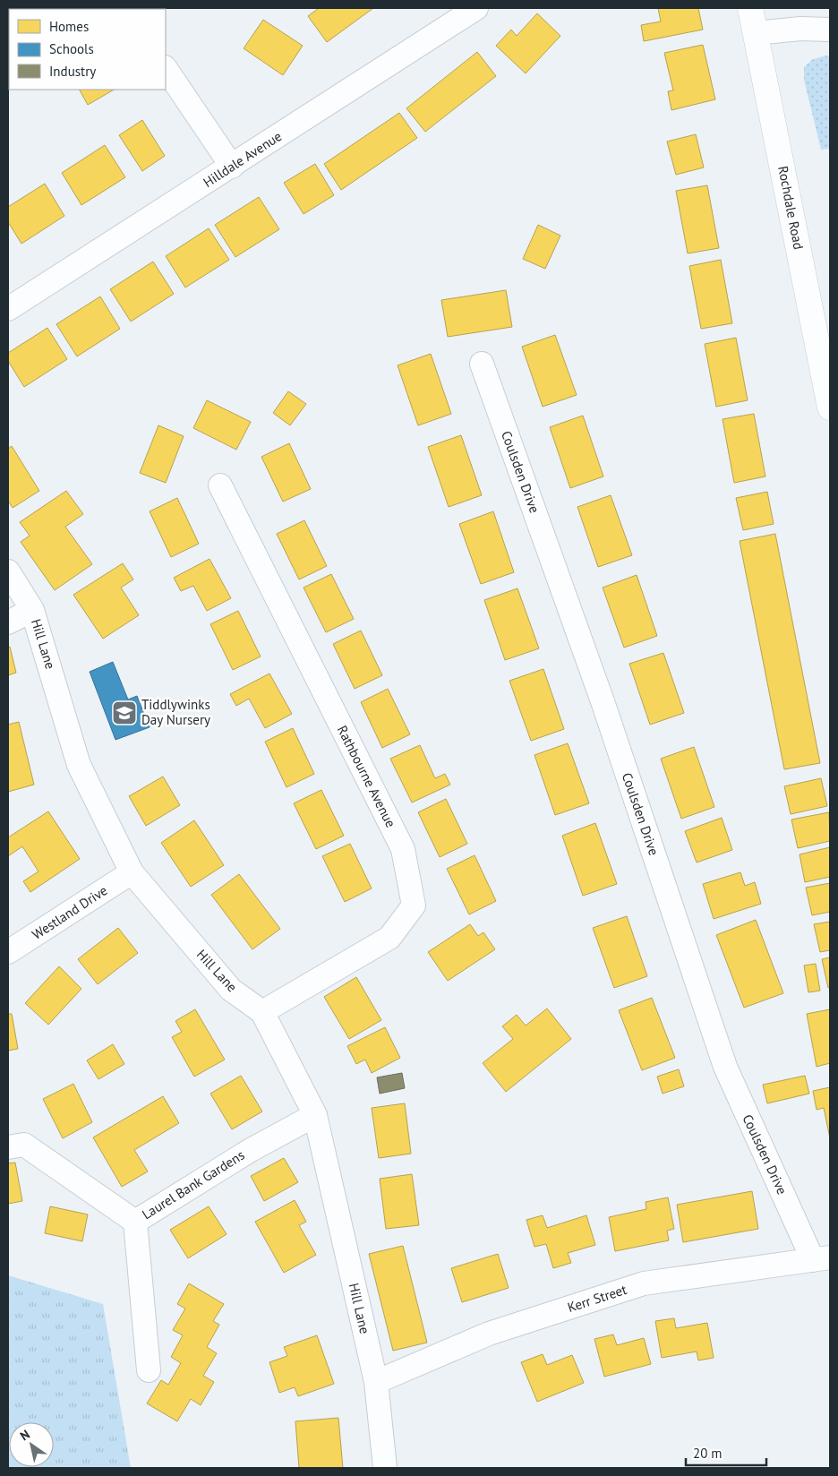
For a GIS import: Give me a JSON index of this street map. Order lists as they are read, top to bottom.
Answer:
{
  "streets": {
    "main road": ["Rochdale Road"],
    "street": [
      "Hilldale Avenue",
      "Coulsden Drive",
      "Hill Lane",
      "Rathbourne Avenue",
      "Westland Drive",
      "Laurel Bank Gardens",
      "Kerr Street"
    ]
  },
  "crossings": [
    ["Coulsden Drive", "Kerr Street"],
    ["Hill Lane", "Rathbourne Avenue"],
    ["Hill Lane", "Westland Drive"],
    ["Hill Lane", "Laurel Bank Gardens"],
    ["Hill Lane", "Kerr Street"]
  ],
  "places": {
    "school or university": ["Tiddlywinks Day Nursery"]
  },
  "legend": ["Homes", "Schools", "Industry"],
  "scale_bar": "20 m",
  "north": "top left"
}
